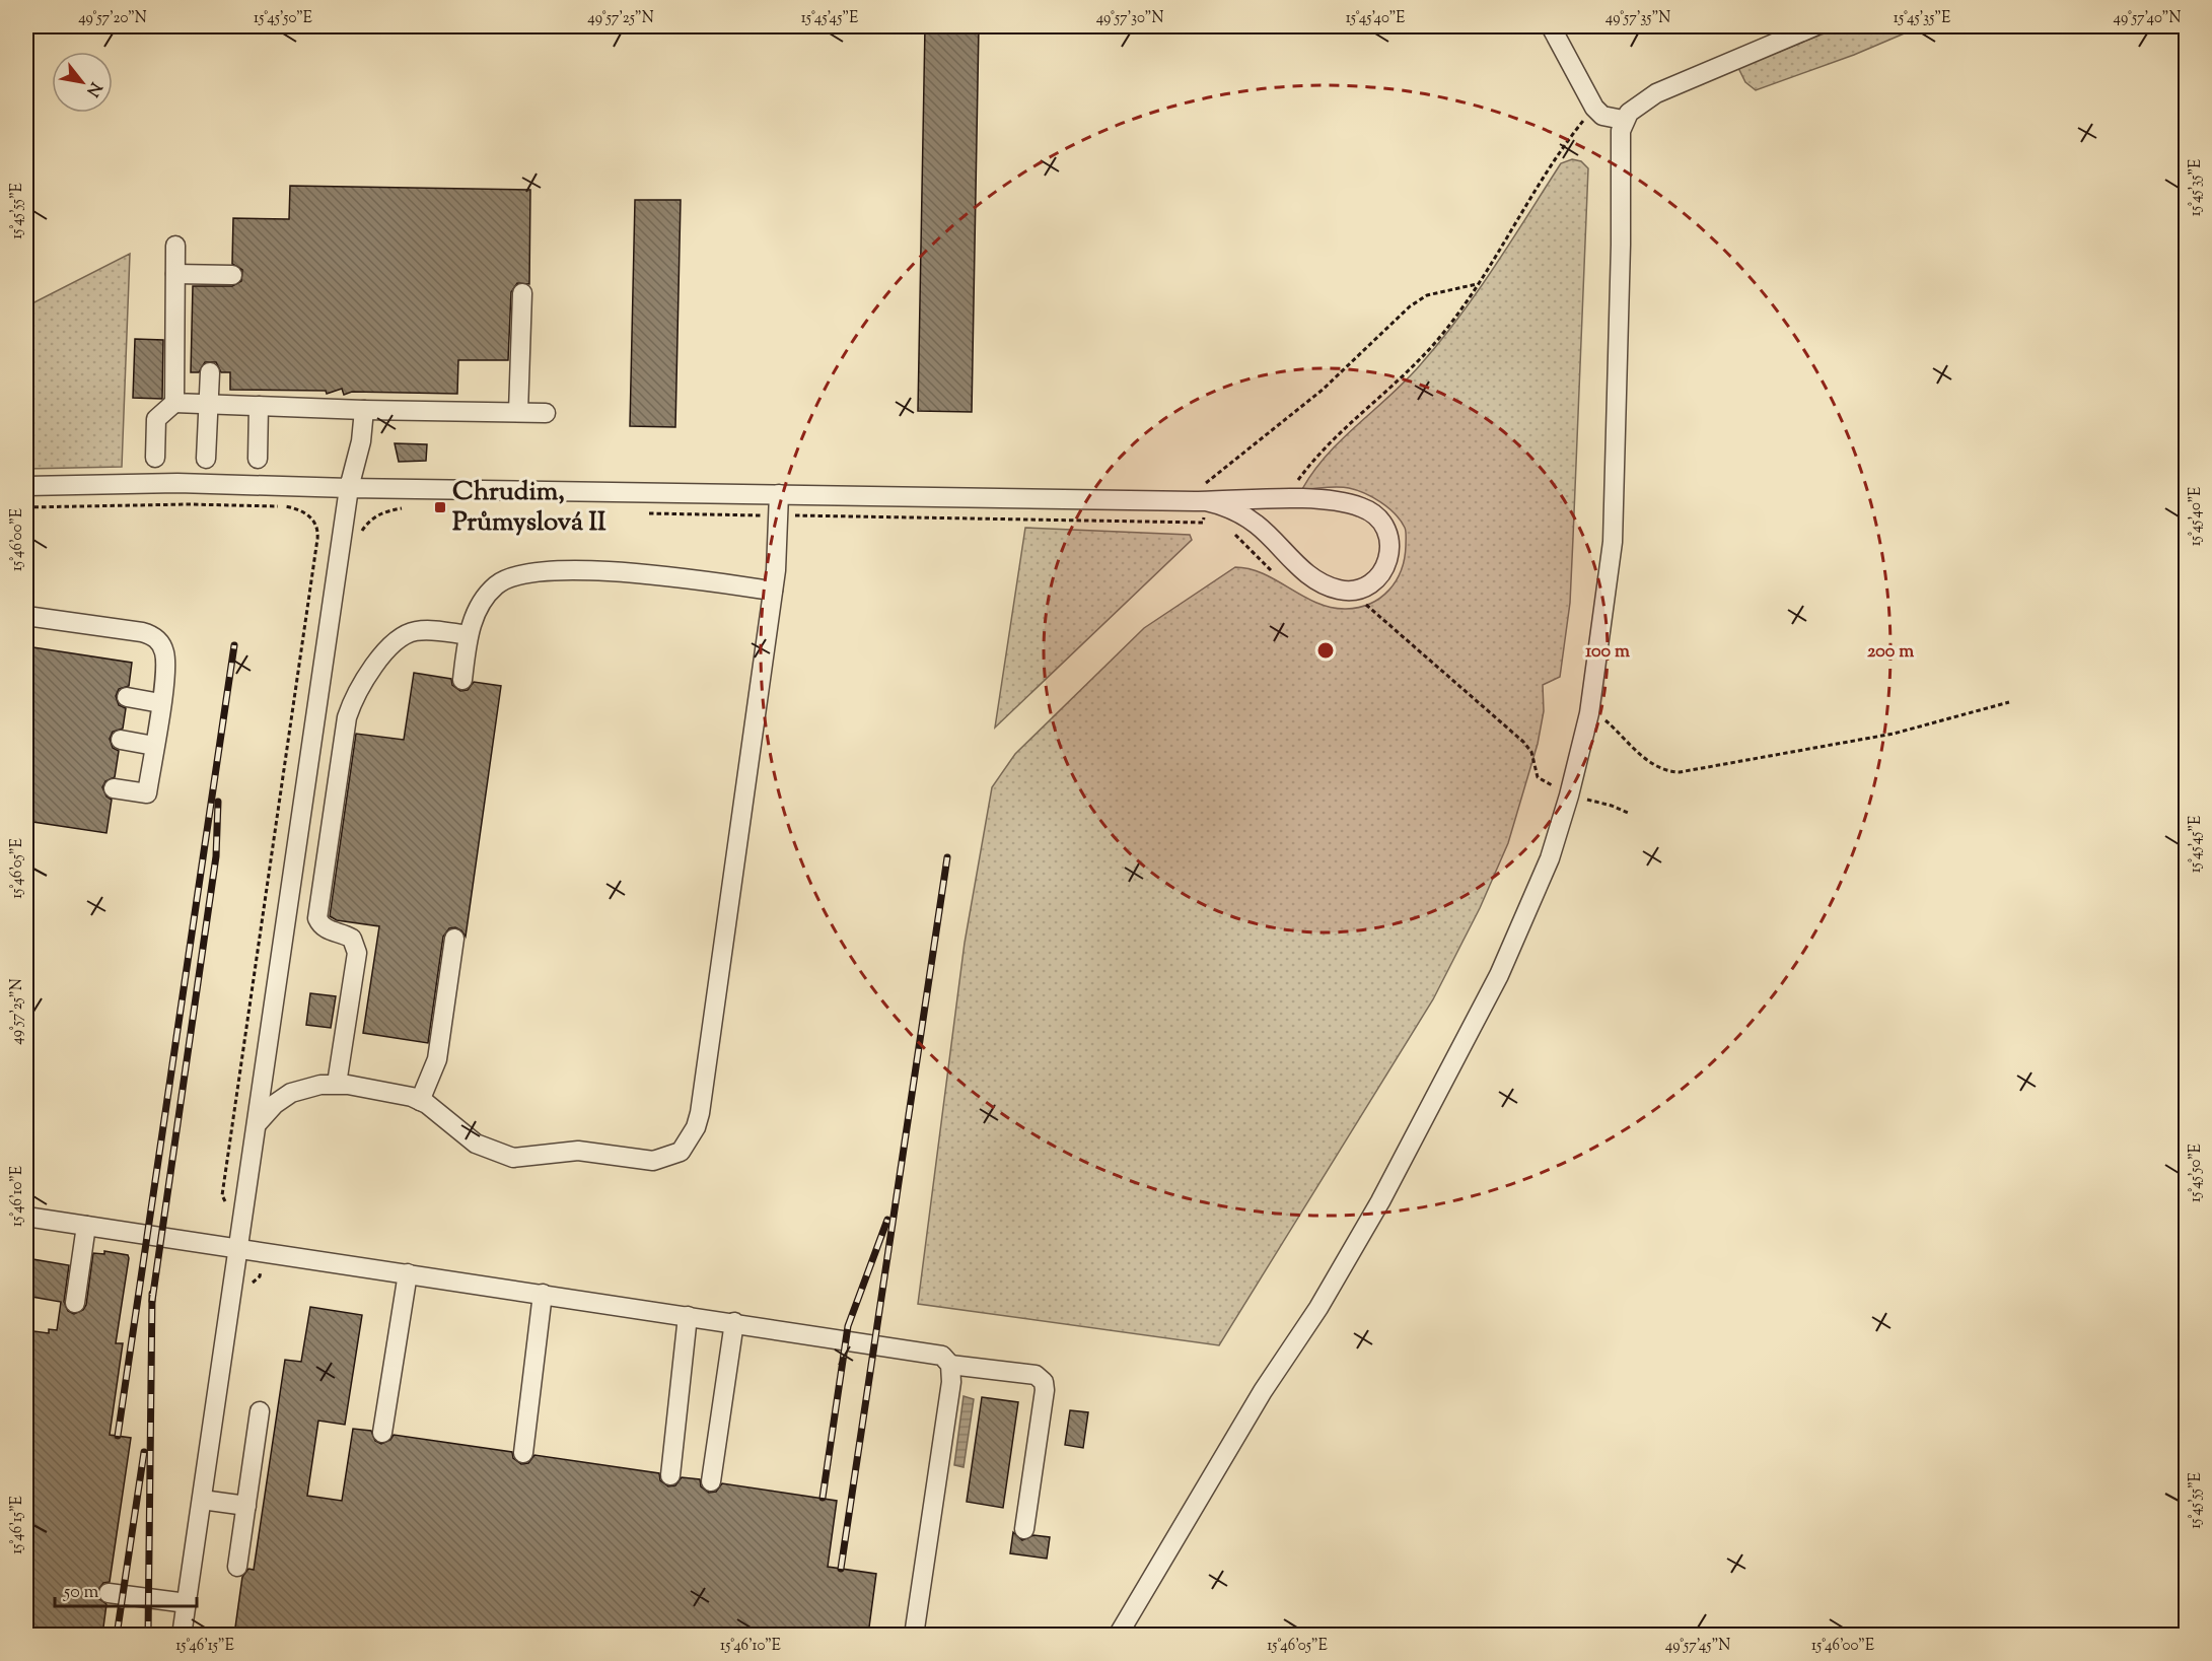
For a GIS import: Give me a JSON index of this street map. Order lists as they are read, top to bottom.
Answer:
{
  "places": {
    "transit": ["Chrudim, Průmyslová II"]
  },
  "scale_bar": "50 m",
  "north": "bottom right",
  "coordinates": [
    "49°57'20\"N",
    "15°45'50\"E",
    "49°57'25\"N",
    "15°45'45\"E",
    "49°57'30\"N",
    "15°45'40\"E",
    "49°57'35\"N",
    "15°45'35\"E",
    "49°57'40\"N",
    "15°45'55\"E",
    "15°46'00\"E",
    "15°46'05\"E",
    "15°46'10\"E",
    "15°46'15\"E",
    "49°57'45\"N"
  ],
  "rings": ["100 m", "200 m"]
}
